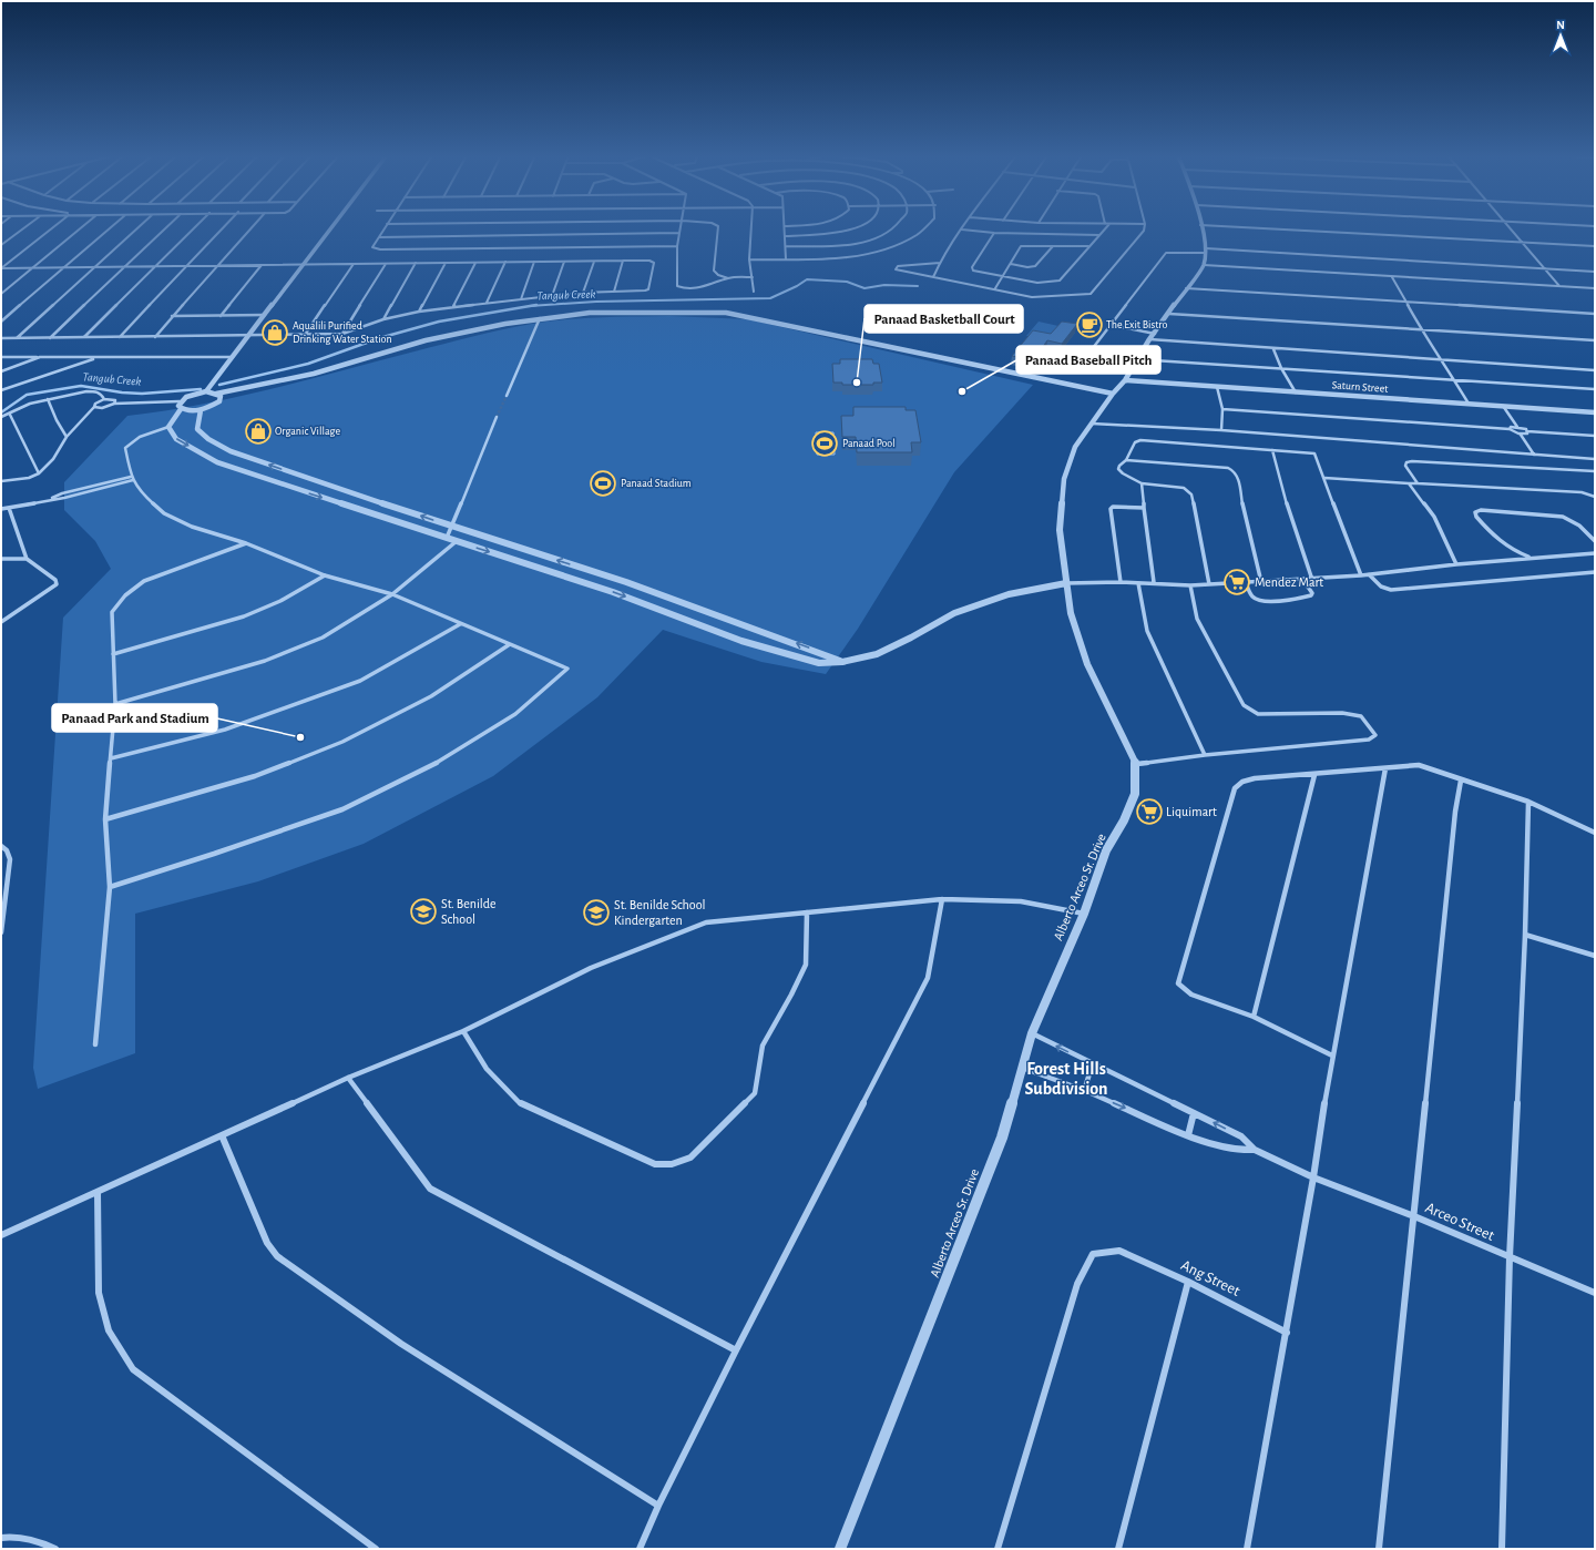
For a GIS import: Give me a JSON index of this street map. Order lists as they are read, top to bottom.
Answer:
{
  "streets": {
    "street": [
      "Saturn Street",
      "Alberto Arceo Sr. Drive",
      "Arceo Street",
      "Ang Street"
    ]
  },
  "crossings": [
    ["Saturn Street", "Alberto Arceo Sr. Drive"]
  ],
  "districts": ["Forest Hills Subdivision"],
  "water": ["Tangub Creek"],
  "places": {
    "cafe": ["The Exit Bistro"],
    "shop": ["Aqualili Purified Drinking Water Station", "Organic Village"],
    "other": ["Panaad Basketball Court", "Panaad Baseball Pitch", "Panaad Park and Stadium"],
    "sports": ["Panaad Pool", "Panaad Stadium"],
    "supermarket": ["Mendez Mart", "Liquimart"],
    "school or university": ["St. Benilde School", "St. Benilde School Kindergarten"]
  },
  "north": "top"
}
